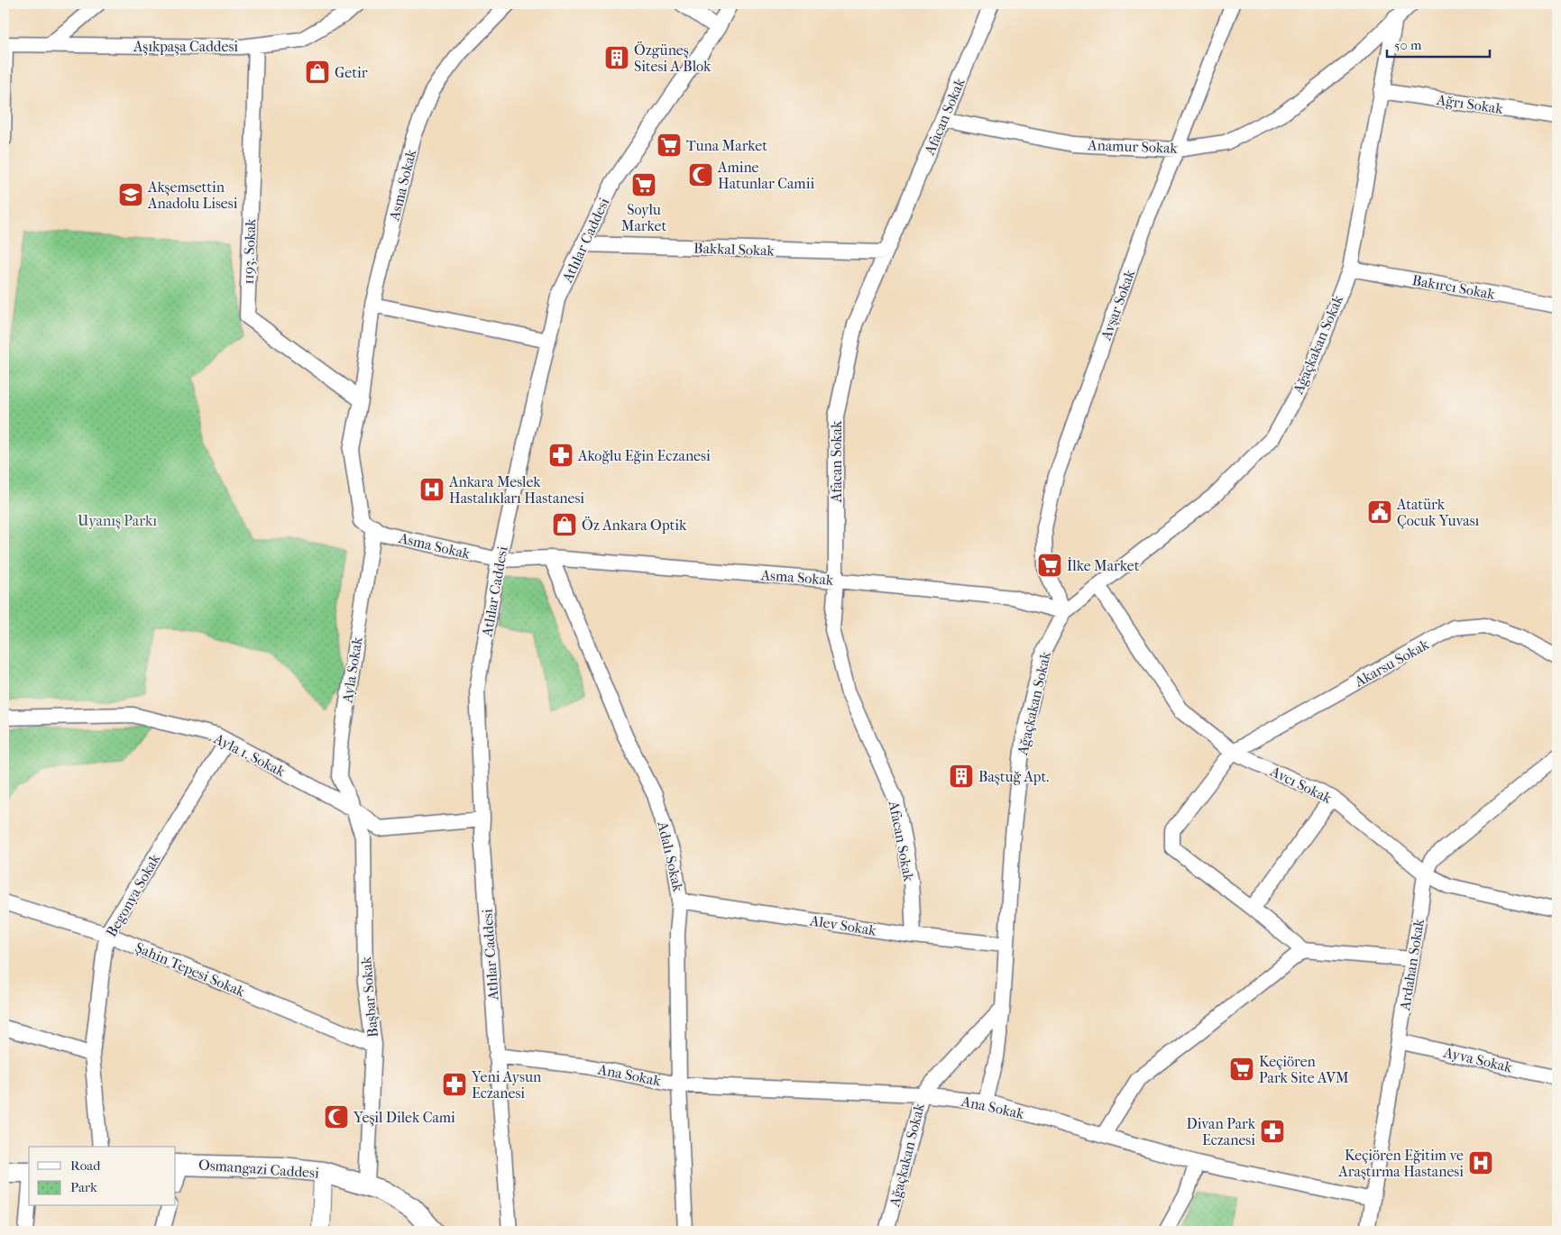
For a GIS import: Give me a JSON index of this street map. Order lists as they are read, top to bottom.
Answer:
{
  "streets": {
    "main road": ["Osmangazi Caddesi"],
    "street": [
      "Aşıkpaşa Caddesi",
      "Ağrı Sokak",
      "Afacan Sokak",
      "Anamur Sokak",
      "Asma Sokak",
      "Atlılar Caddesi",
      "Bakkal Sokak",
      "1193. Sokak",
      "Bakırcı Sokak",
      "Avşar Sokak",
      "Ağaçkakan Sokak",
      "Akarsu Sokak",
      "Ayla Sokak",
      "Ayla 1. Sokak",
      "Avcı Sokak",
      "Adalı Sokak",
      "Begonya Sokak",
      "Alev Sokak",
      "Ardahan Sokak",
      "Şahin Tepesi Sokak",
      "Başbar Sokak",
      "Ayva Sokak",
      "Ana Sokak"
    ]
  },
  "crossings": [
    ["Aşıkpaşa Caddesi", "1193. Sokak"],
    ["Ağrı Sokak", "Ağaçkakan Sokak"],
    ["Afacan Sokak", "Anamur Sokak"],
    ["Afacan Sokak", "Asma Sokak"],
    ["Afacan Sokak", "Bakkal Sokak"],
    ["Afacan Sokak", "Alev Sokak"],
    ["Anamur Sokak", "Avşar Sokak"],
    ["Anamur Sokak", "Ağaçkakan Sokak"],
    ["Asma Sokak", "Atlılar Caddesi"],
    ["Asma Sokak", "1193. Sokak"],
    ["Asma Sokak", "Avşar Sokak"],
    ["Asma Sokak", "Ağaçkakan Sokak"],
    ["Asma Sokak", "Ayla Sokak"],
    ["Asma Sokak", "Adalı Sokak"],
    ["Atlılar Caddesi", "Bakkal Sokak"],
    ["Atlılar Caddesi", "Ayla 1. Sokak"],
    ["Atlılar Caddesi", "Ana Sokak"],
    ["Bakırcı Sokak", "Ağaçkakan Sokak"],
    ["Avşar Sokak", "Ağaçkakan Sokak"],
    ["Ağaçkakan Sokak", "Avcı Sokak"],
    ["Ağaçkakan Sokak", "Alev Sokak"],
    ["Ağaçkakan Sokak", "Ana Sokak"],
    ["Akarsu Sokak", "Avcı Sokak"],
    ["Ayla Sokak", "Ayla 1. Sokak"],
    ["Ayla Sokak", "Başbar Sokak"],
    ["Ayla 1. Sokak", "Begonya Sokak"],
    ["Ayla 1. Sokak", "Başbar Sokak"],
    ["Avcı Sokak", "Ardahan Sokak"],
    ["Adalı Sokak", "Alev Sokak"],
    ["Adalı Sokak", "Ana Sokak"],
    ["Begonya Sokak", "Şahin Tepesi Sokak"],
    ["Ardahan Sokak", "Ayva Sokak"],
    ["Ardahan Sokak", "Ana Sokak"],
    ["Şahin Tepesi Sokak", "Başbar Sokak"],
    ["Başbar Sokak", "Osmangazi Caddesi"]
  ],
  "parks": ["Uyanış Parkı"],
  "places": {
    "building": ["Özgüneş Sitesi A Blok", "Baştuğ Apt."],
    "shop": ["Getir", "Öz Ankara Optik"],
    "supermarket": [
      "Tuna Market",
      "Soylu Market",
      "İlke Market",
      "Keçiören Park Site AVM"
    ],
    "mosque": ["Amine Hatunlar Camii", "Yeşil Dilek Cami"],
    "school or university": ["Akşemsettin Anadolu Lisesi"],
    "pharmacy": ["Akoğlu Eğin Eczanesi", "Yeni Aysun Eczanesi", "Divan Park Eczanesi"],
    "hospital": ["Ankara Meslek Hastalıkları Hastanesi", "Keçiören Eğitim ve Araştırma Hastanesi"],
    "public building": ["Atatürk Çocuk Yuvası"]
  },
  "legend": ["Road", "Park"],
  "scale_bar": "50 m"
}
